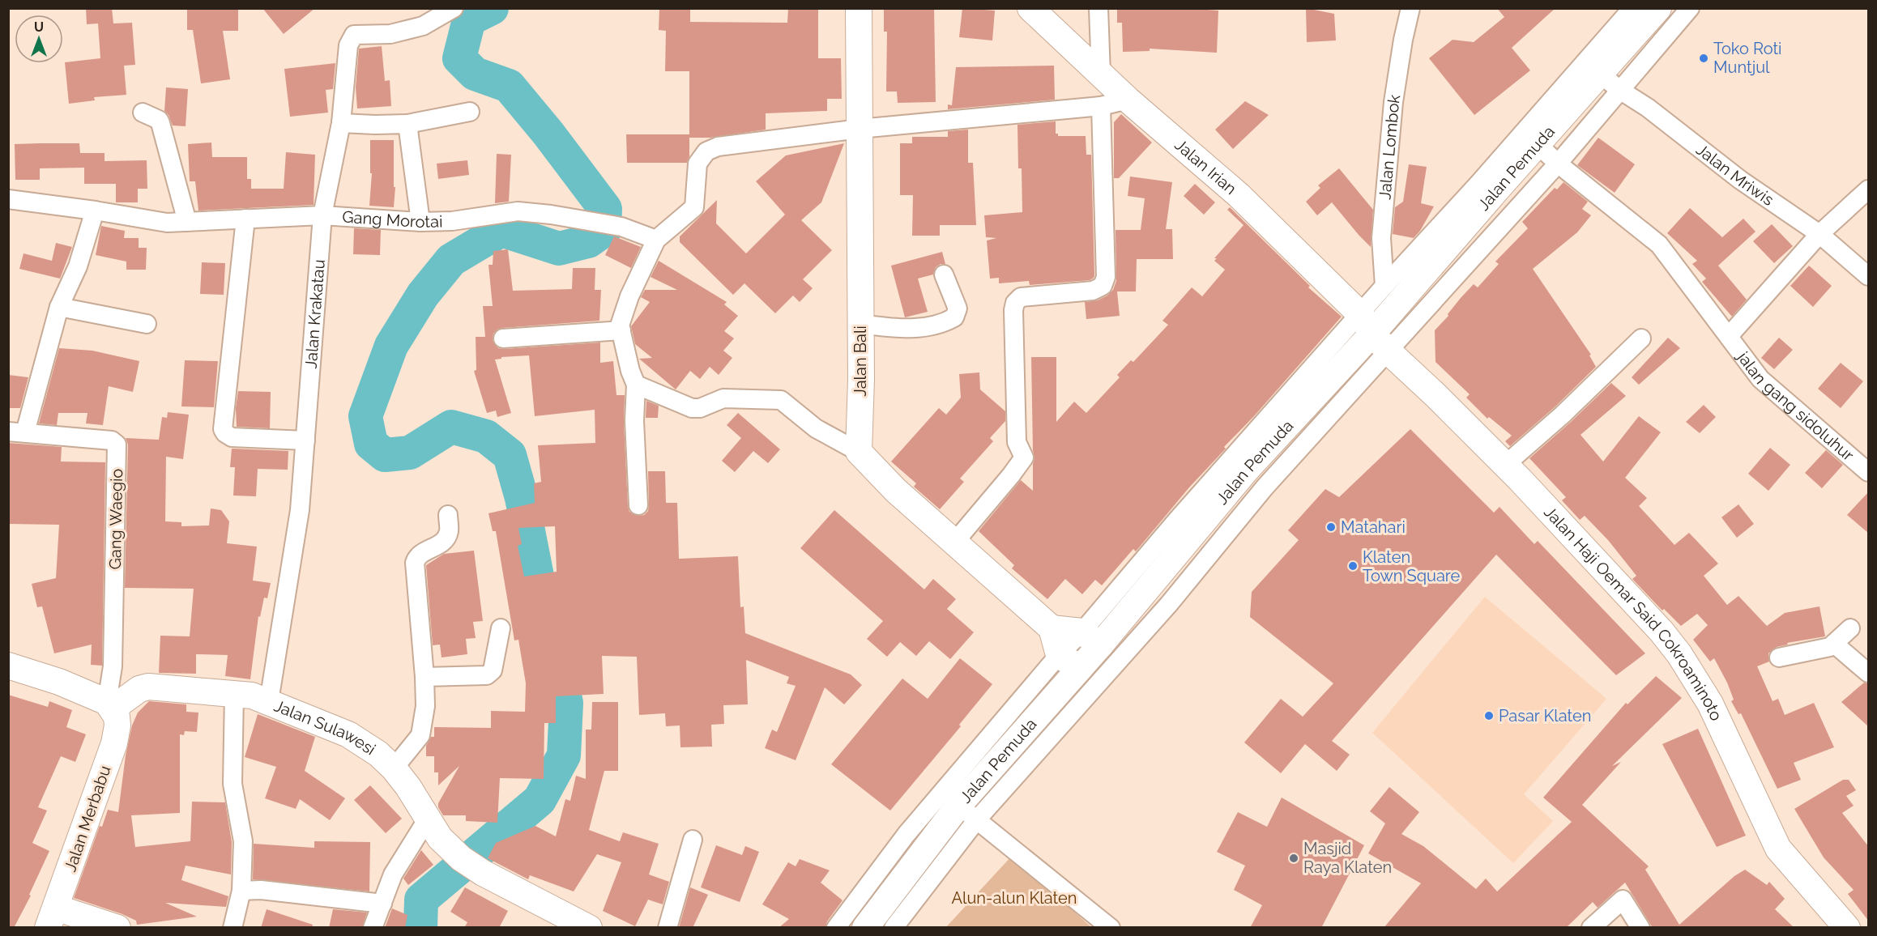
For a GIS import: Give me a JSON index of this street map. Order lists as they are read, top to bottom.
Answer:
{
  "streets": {
    "main road": [
      "Jalan Irian",
      "Jalan Pemuda",
      "Jalan Bali",
      "Jalan Haji Oemar Said Cokroaminoto",
      "Jalan Sulawesi",
      "Jalan Merbabu"
    ],
    "street": [
      "Jalan Lombok",
      "Jalan Mriwis",
      "Gang Morotai",
      "Jalan Krakatau",
      "jalan gang sidoluhur",
      "Gang Waegio"
    ]
  },
  "crossings": [
    ["Jalan Irian", "Jalan Pemuda"],
    ["Jalan Irian", "Jalan Haji Oemar Said Cokroaminoto"],
    ["Jalan Pemuda", "Jalan Mriwis"],
    ["Jalan Pemuda", "jalan gang sidoluhur"],
    ["Jalan Pemuda", "Jalan Haji Oemar Said Cokroaminoto"],
    ["Gang Morotai", "Jalan Krakatau"],
    ["Jalan Krakatau", "Jalan Sulawesi"],
    ["Gang Waegio", "Jalan Sulawesi"],
    ["Gang Waegio", "Jalan Merbabu"],
    ["Jalan Sulawesi", "Jalan Merbabu"]
  ],
  "parks": ["Alun-alun Klaten"],
  "places": [
    "Toko Roti Muntjul",
    "Matahari",
    "Klaten Town Square",
    "Pasar Klaten",
    "Masjid Raya Klaten"
  ],
  "north": "top"
}
